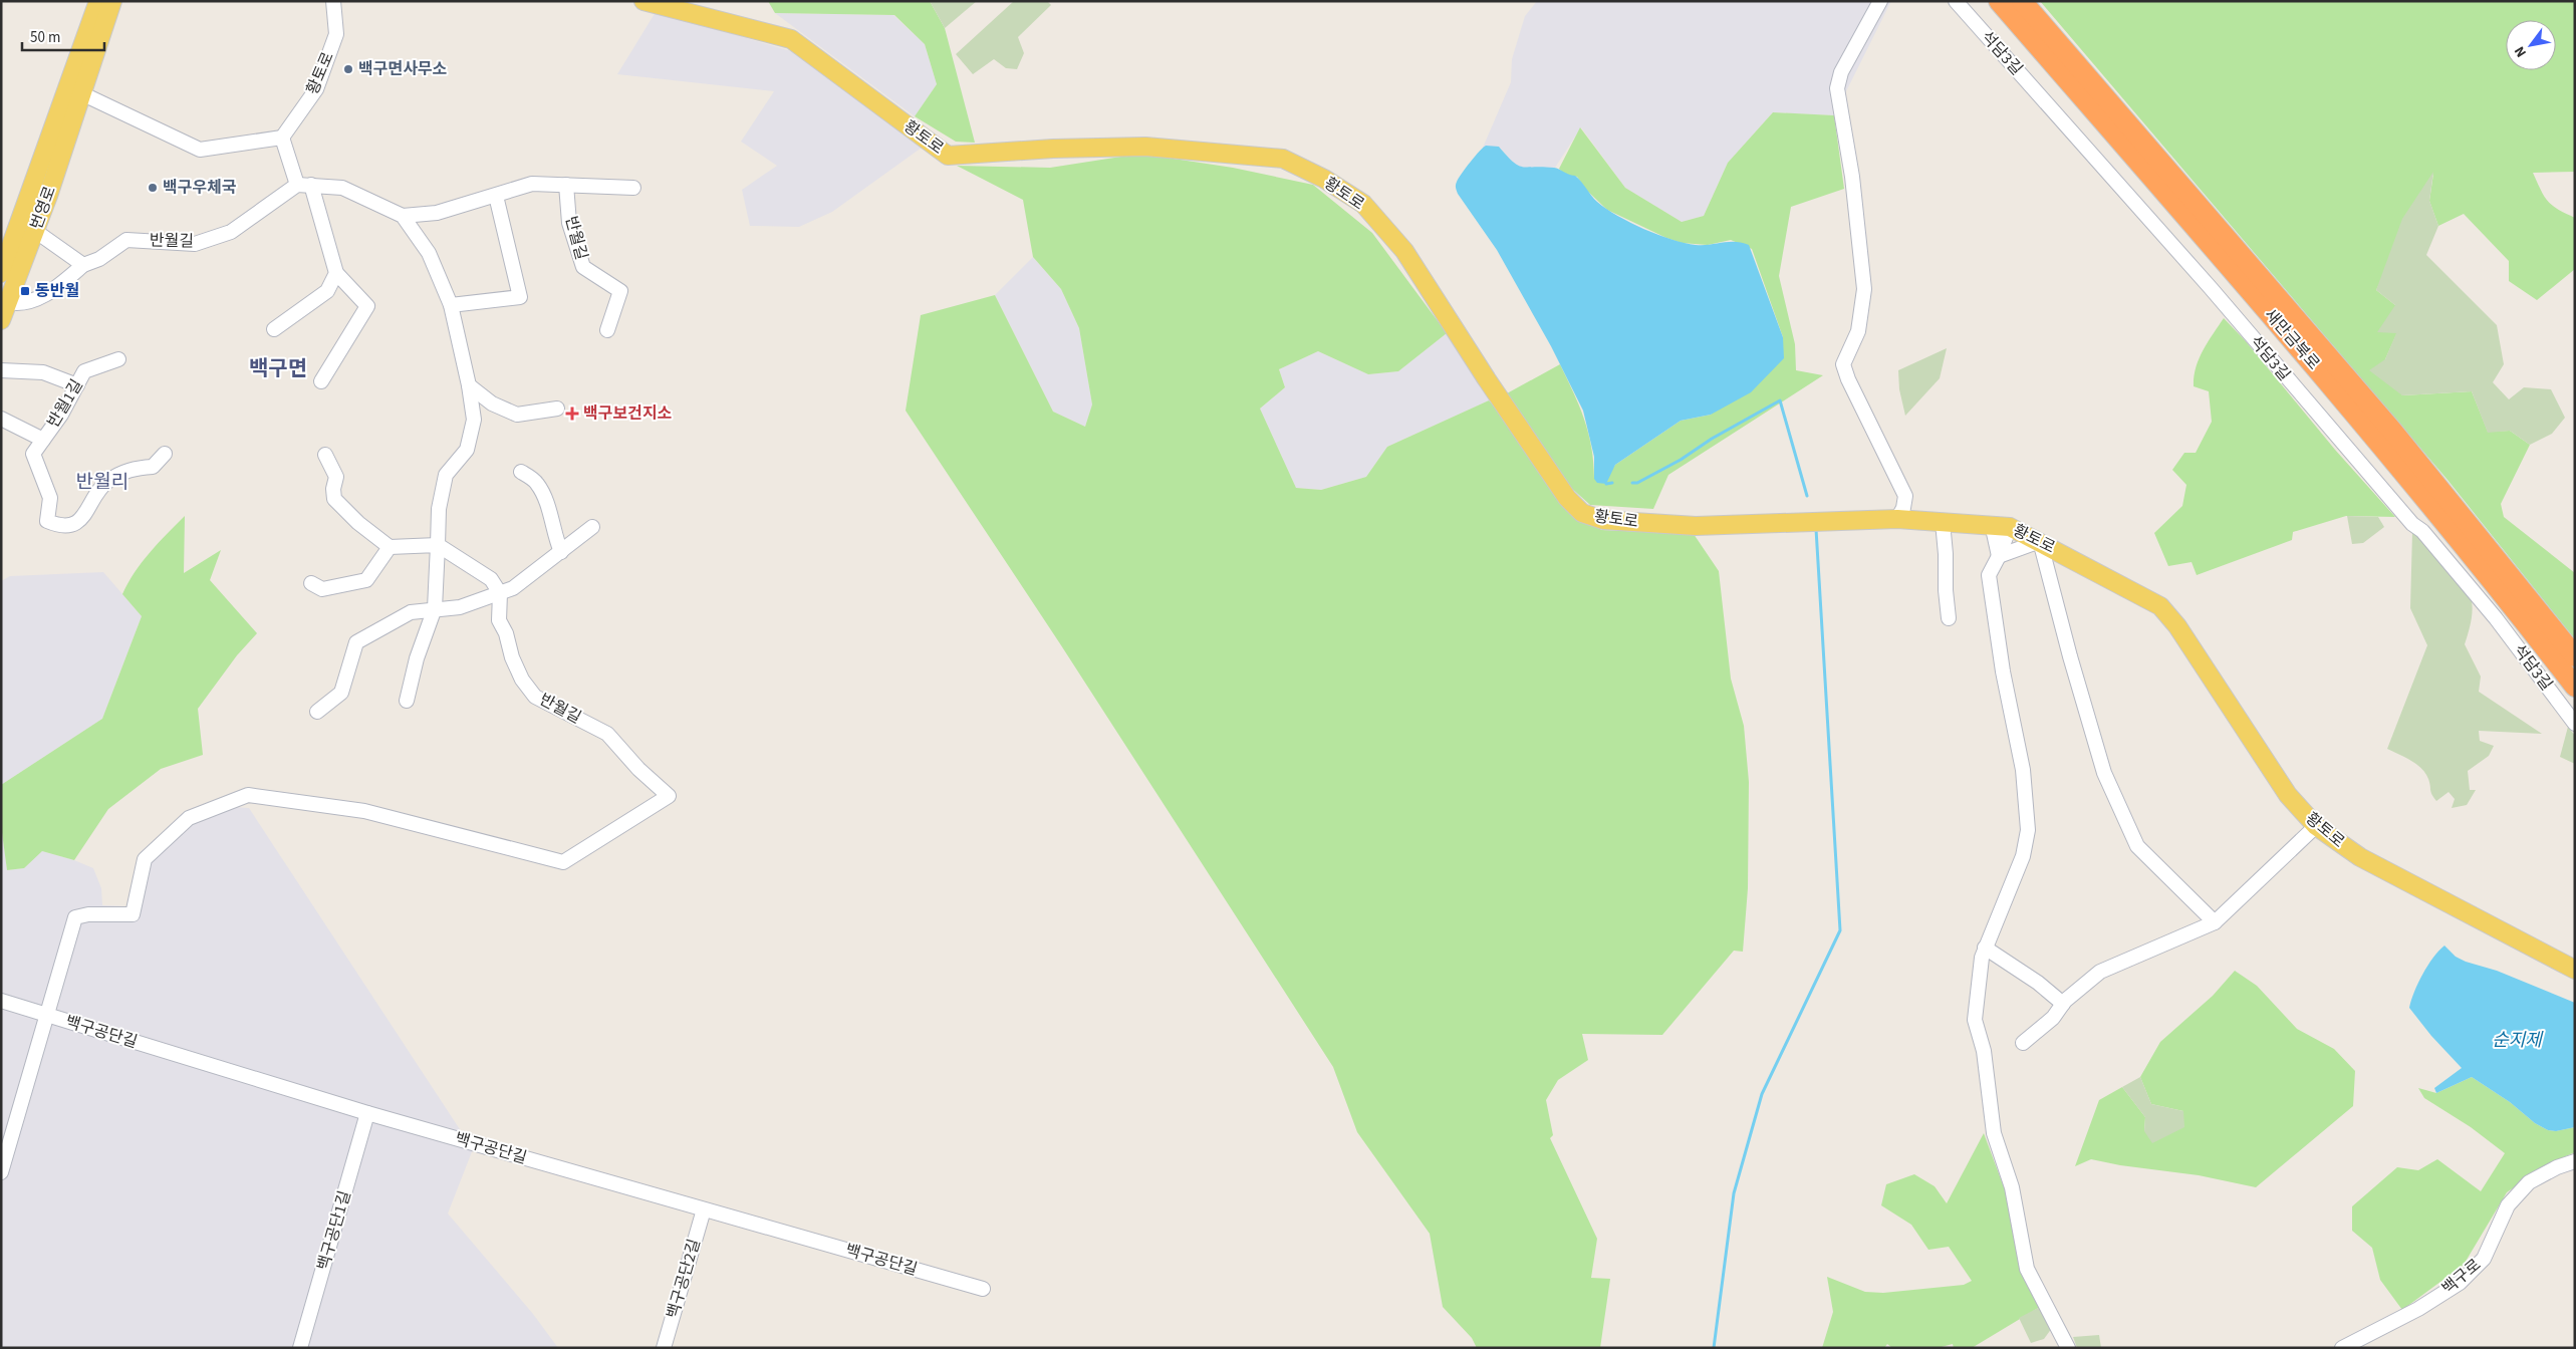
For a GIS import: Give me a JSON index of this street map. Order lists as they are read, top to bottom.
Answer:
{
  "streets": {
    "highway": ["새만금북로"],
    "main road": ["황토로", "번영로"],
    "street": [
      "석담3길",
      "반월길",
      "반월1길",
      "백구공단길",
      "백구공단1길",
      "백구로",
      "백구공단2길"
    ]
  },
  "crossings": [
    ["번영로", "반월길"],
    ["반월길", "백구공단길"],
    ["백구공단길", "백구공단1길"],
    ["백구공단길", "백구공단2길"]
  ],
  "districts": ["백구면", "반월리"],
  "water": ["순지제"],
  "places": {
    "other": ["백구면사무소", "백구우체국"],
    "transit": ["동반월"],
    "health": ["백구보건지소"]
  },
  "scale_bar": "50 m",
  "north": "bottom left"
}
